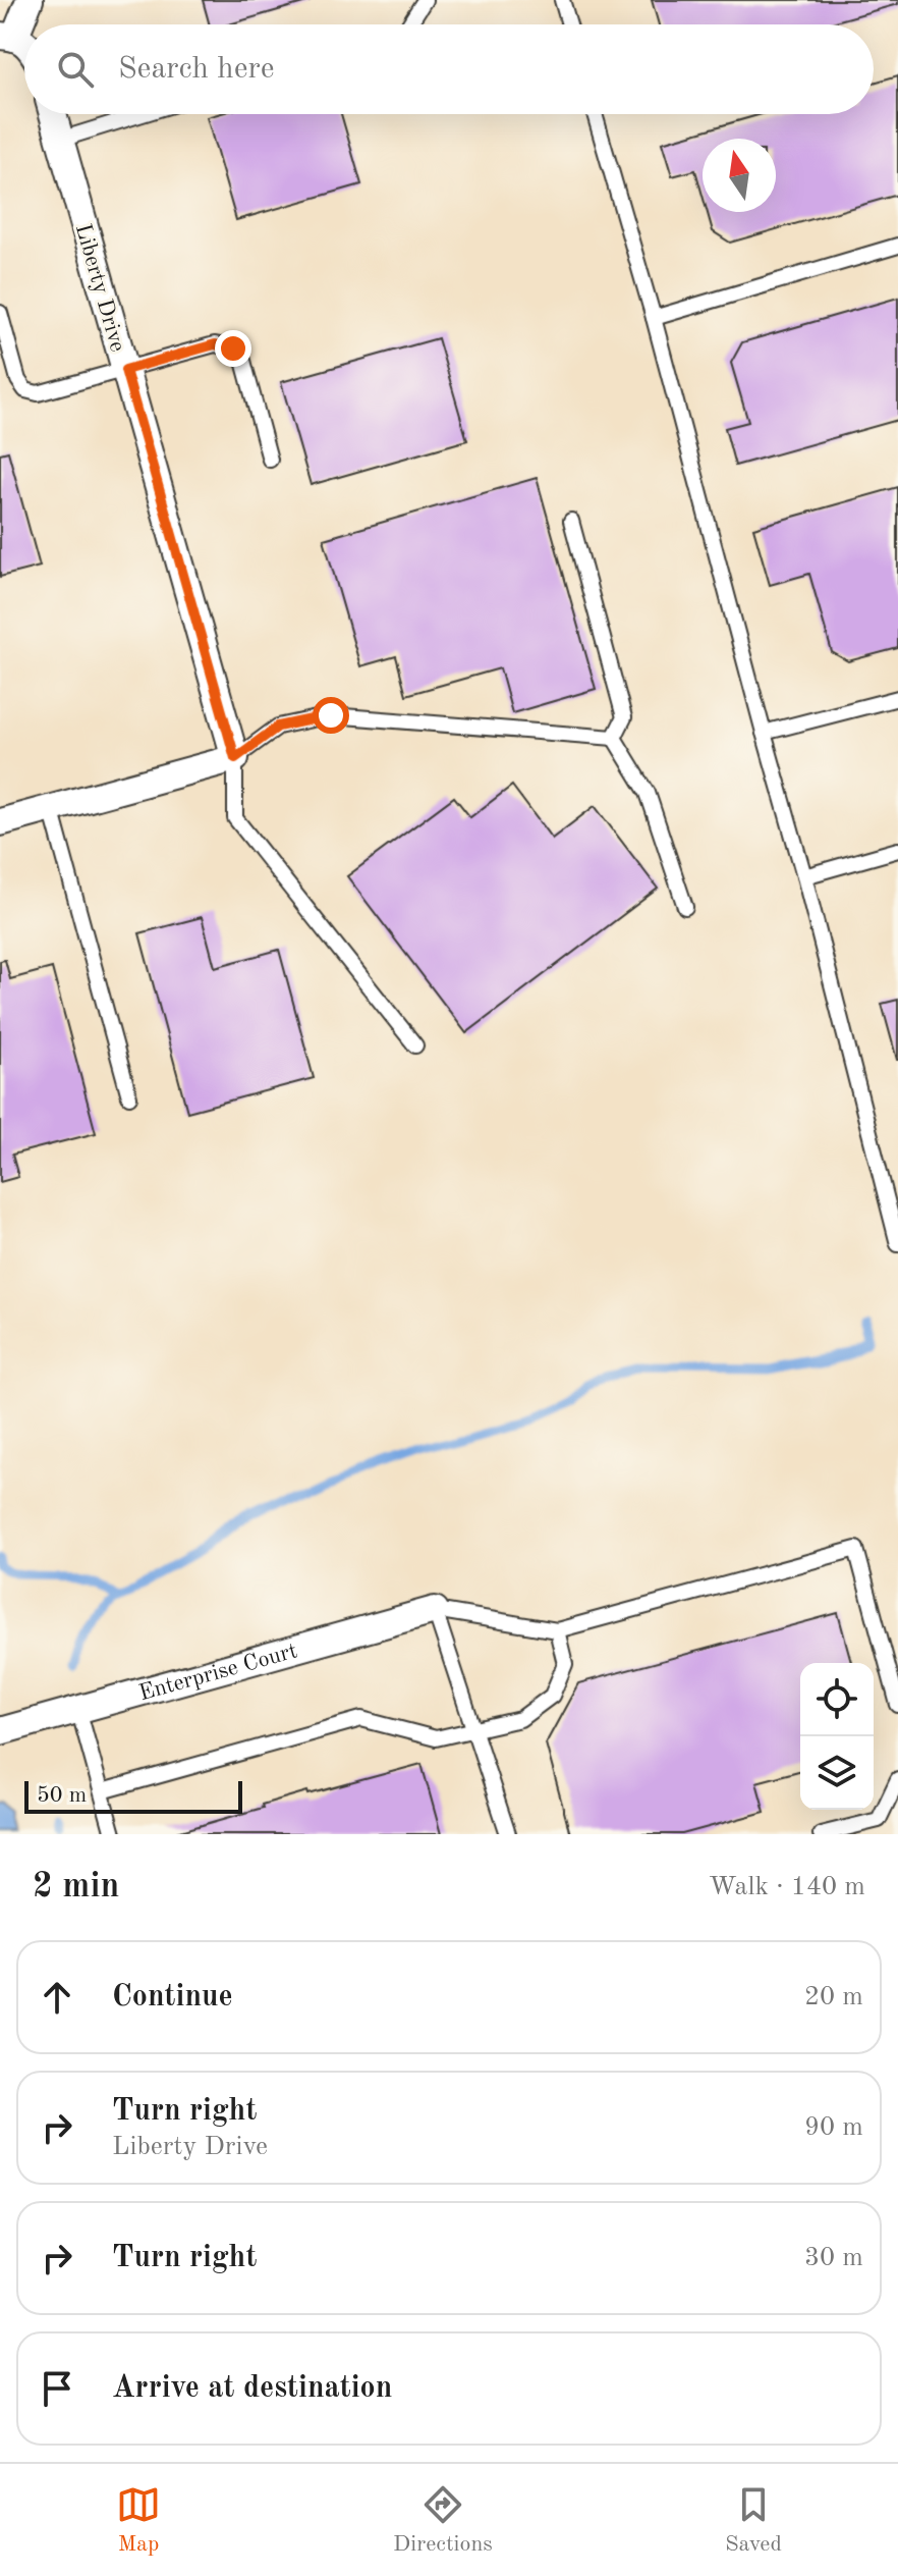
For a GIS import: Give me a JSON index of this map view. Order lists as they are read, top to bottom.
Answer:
{
  "streets": {
    "street": ["Liberty Drive", "Enterprise Court"]
  },
  "scale_bar": "50 m",
  "north": "top",
  "page": {
    "search": "Search here",
    "scale": "50 m",
    "heading": ["2 min", "Walk · 140 m"],
    "list": [
      ["Continue", "20 m"],
      ["Turn right", "Liberty Drive", "90 m"],
      ["Turn right", "30 m"],
      "Arrive at destination"
    ],
    "nav": ["Map", "Directions", "Saved"]
  }
}
